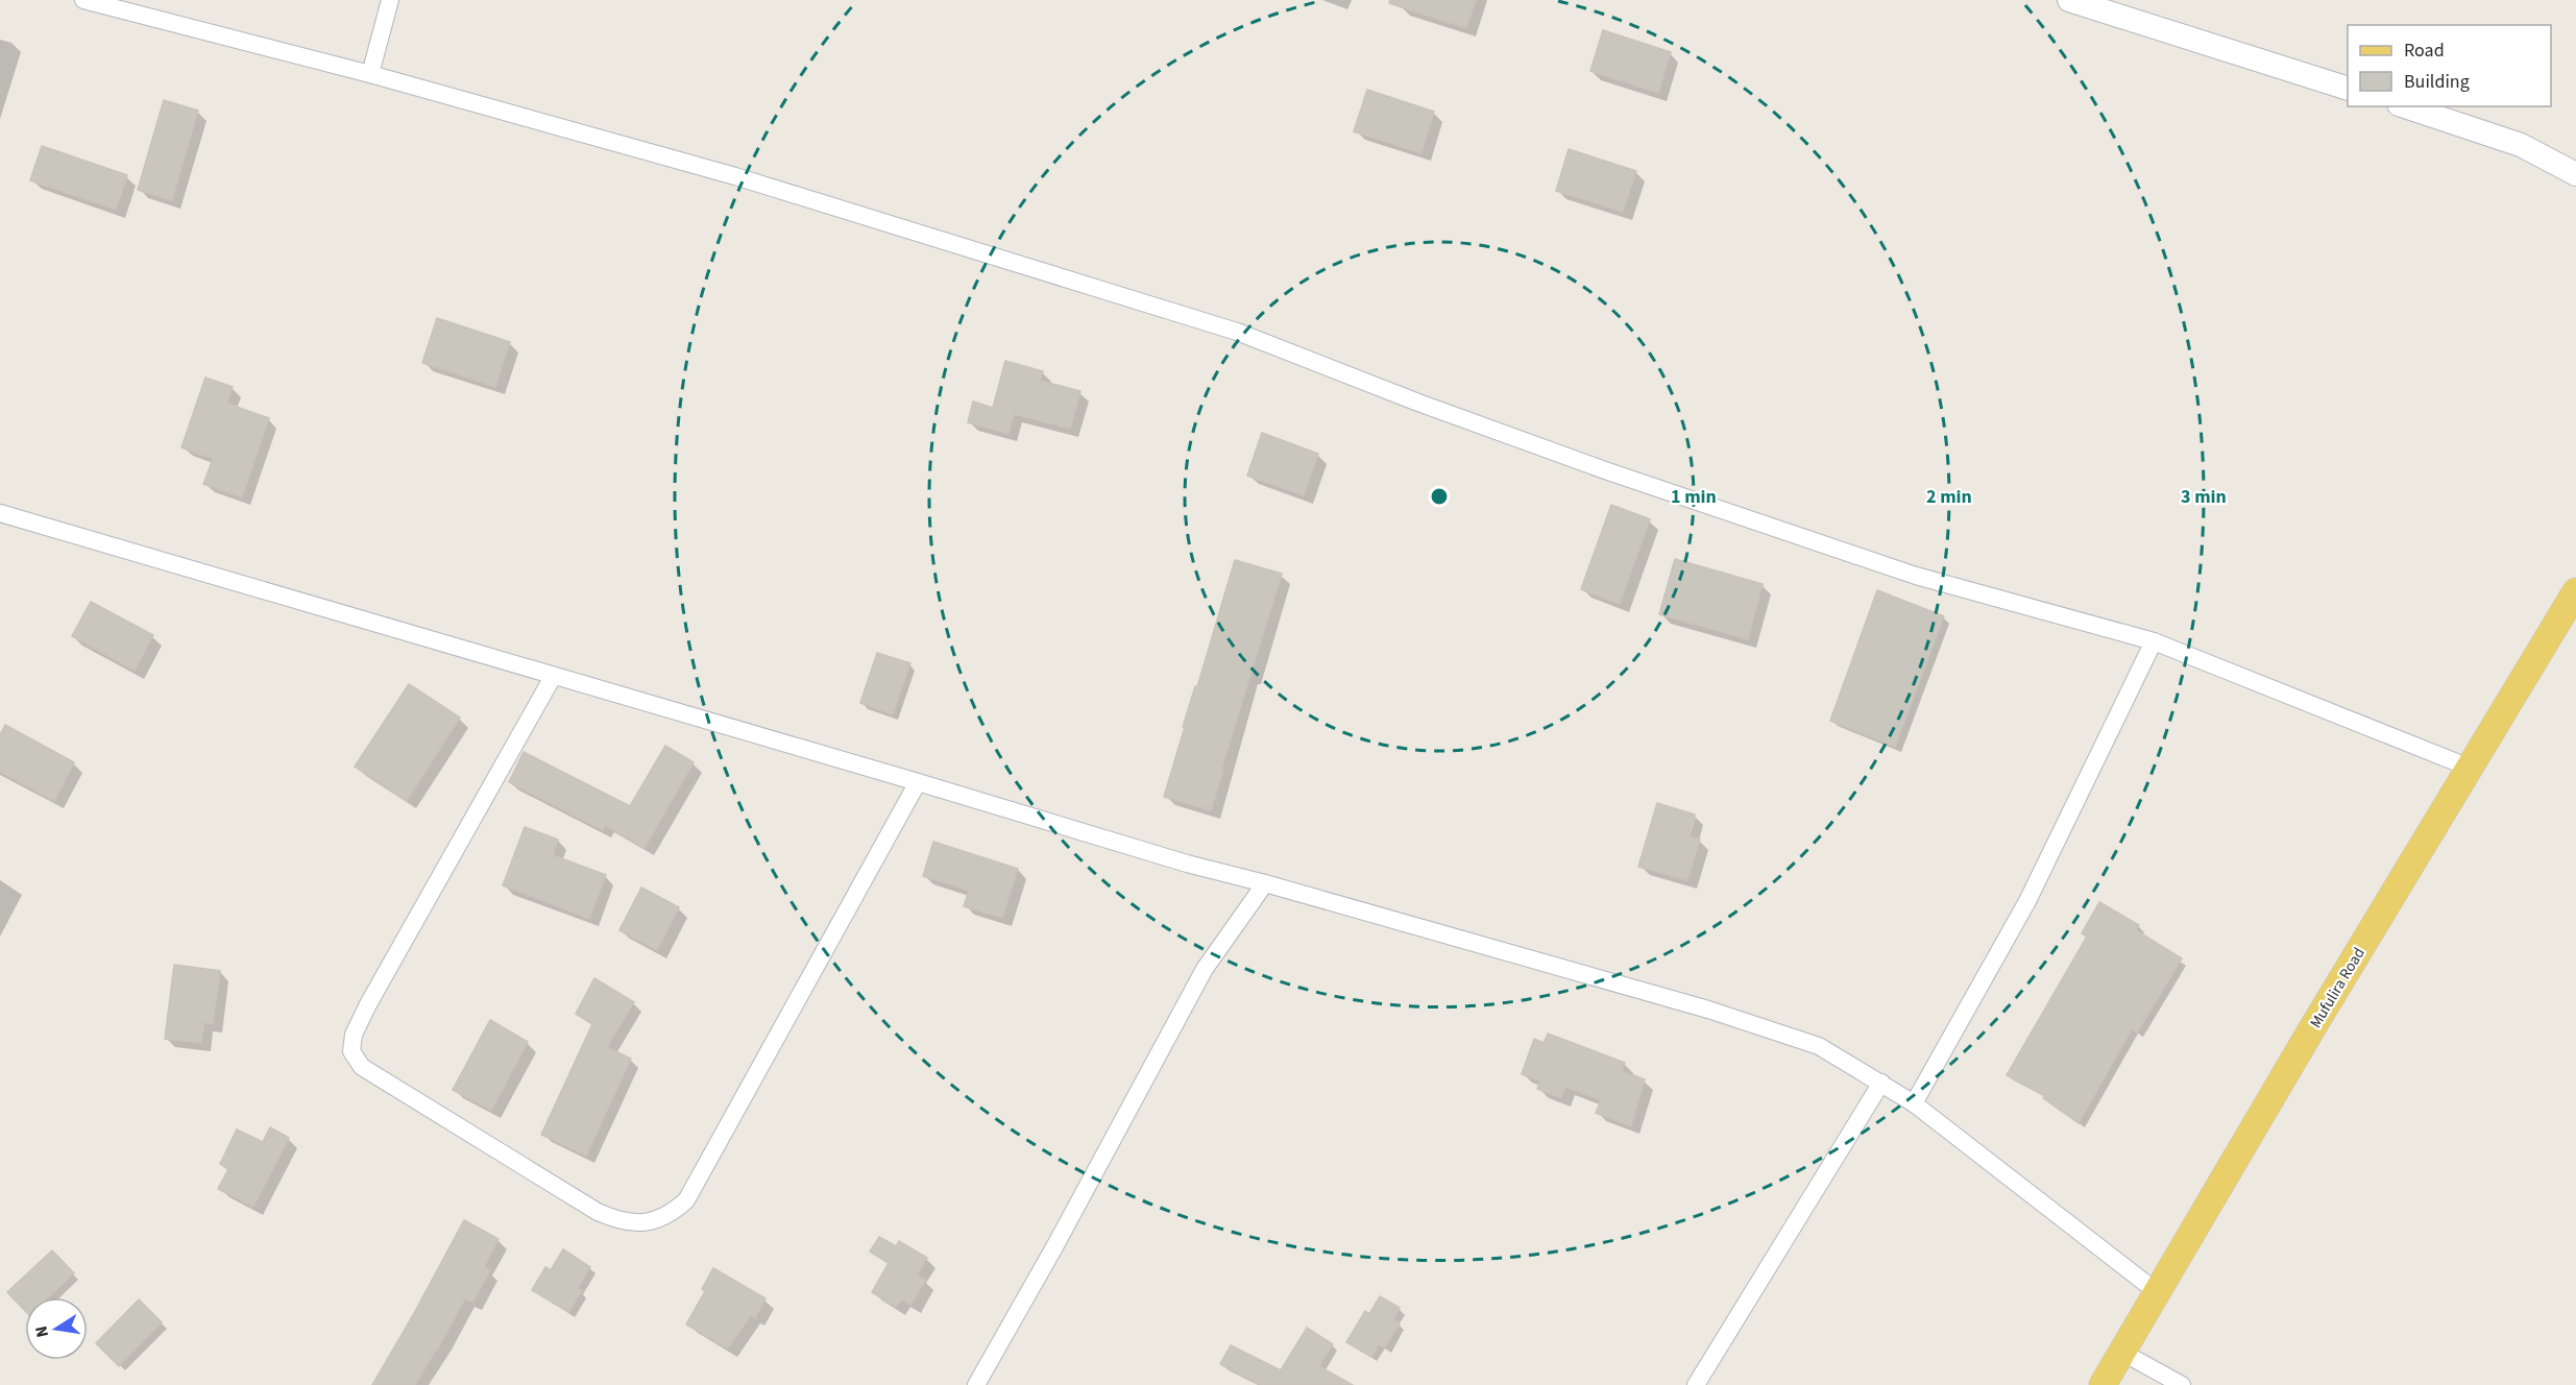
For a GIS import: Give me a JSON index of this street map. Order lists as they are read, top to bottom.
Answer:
{
  "streets": {
    "main road": ["Mufulira Road"]
  },
  "legend": ["Road", "Building"],
  "north": "left",
  "rings": ["1 min", "2 min", "3 min"]
}
